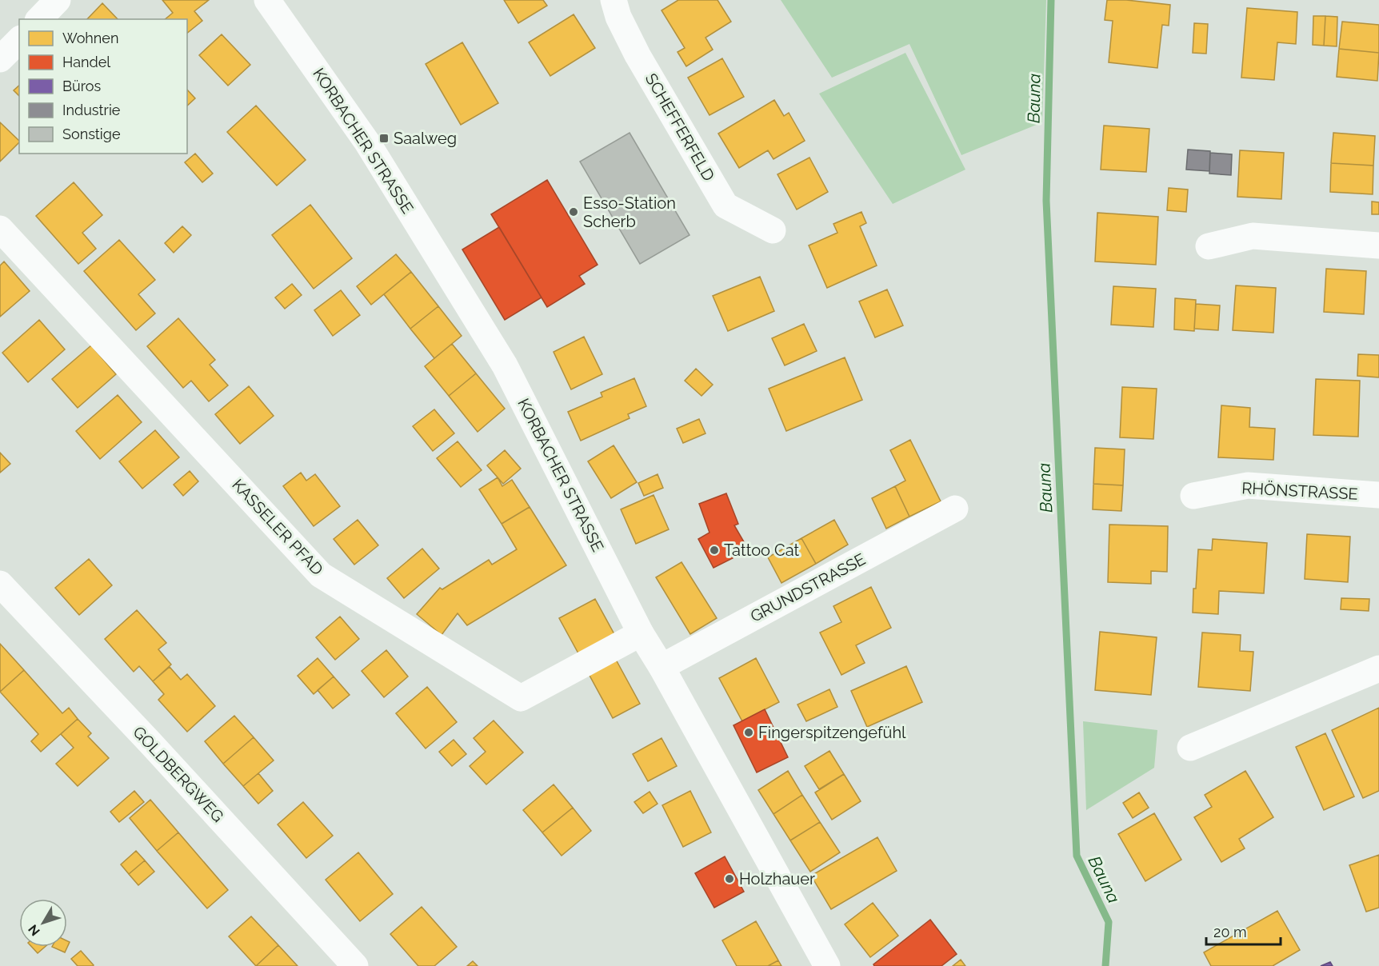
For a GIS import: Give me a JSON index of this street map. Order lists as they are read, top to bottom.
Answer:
{
  "streets": {
    "street": [
      "SCHEFFERFELD",
      "KORBACHER STRASSE",
      "RHÖNSTRASSE",
      "KASSELER PFAD",
      "GRUNDSTRASSE",
      "GOLDBERGWEG"
    ]
  },
  "crossings": [
    ["KORBACHER STRASSE", "KASSELER PFAD"],
    ["KORBACHER STRASSE", "GRUNDSTRASSE"]
  ],
  "water": ["Bauna"],
  "places": {
    "transit": ["Saalweg"],
    "other": [
      "Esso-Station Scherb",
      "Tattoo Cat",
      "Fingerspitzengefühl",
      "Holzhauer"
    ]
  },
  "legend": [
    "Wohnen",
    "Handel",
    "Büros",
    "Industrie",
    "Sonstige"
  ],
  "scale_bar": "20 m",
  "north": "bottom left"
}
